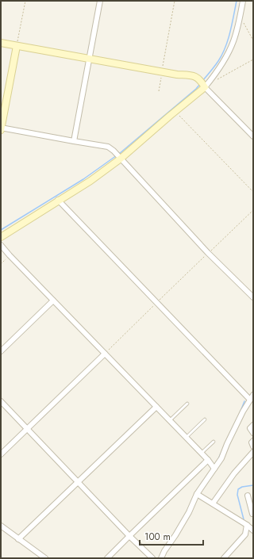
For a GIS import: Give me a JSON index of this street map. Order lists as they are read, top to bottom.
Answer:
{
  "scale_bar": "100 m"
}
